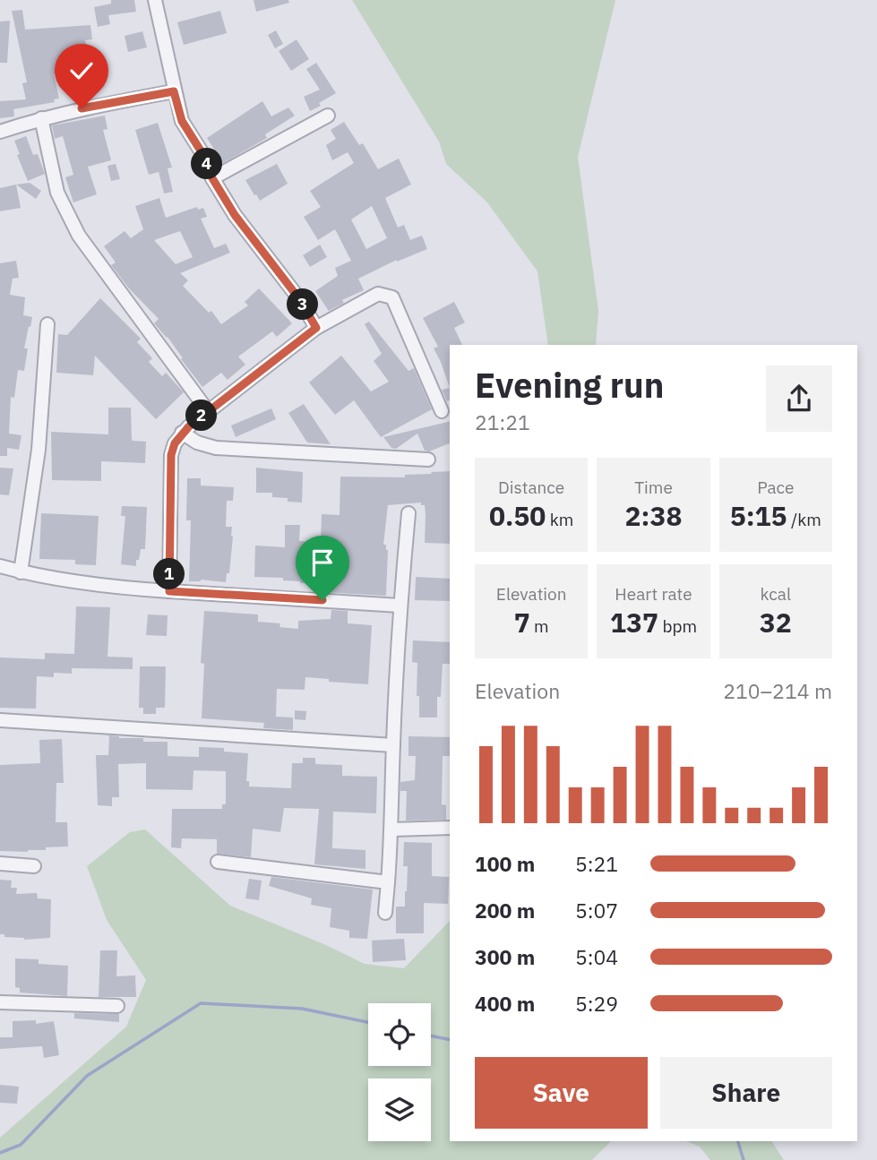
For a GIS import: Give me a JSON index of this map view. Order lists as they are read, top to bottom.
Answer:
{
  "page": {
    "pins": [
      "4",
      "3",
      "2",
      "1"
    ],
    "heading": ["Evening run", "21:21"],
    "stats": [
      ["Distance", "0.50 km"],
      ["Time", "2:38"],
      ["Pace", "5:15 /km"],
      ["Elevation", "7 m"],
      ["Heart rate", "137 bpm"],
      ["kcal", "32"]
    ],
    "chart": ["Elevation", "210–214 m"],
    "list": [
      {
        "name": "100 m",
        "note": "5:21"
      },
      {
        "name": "200 m",
        "note": "5:07"
      },
      {
        "name": "300 m",
        "note": "5:04"
      },
      {
        "name": "400 m",
        "note": "5:29"
      }
    ],
    "buttons": ["Save", "Share"]
  }
}
